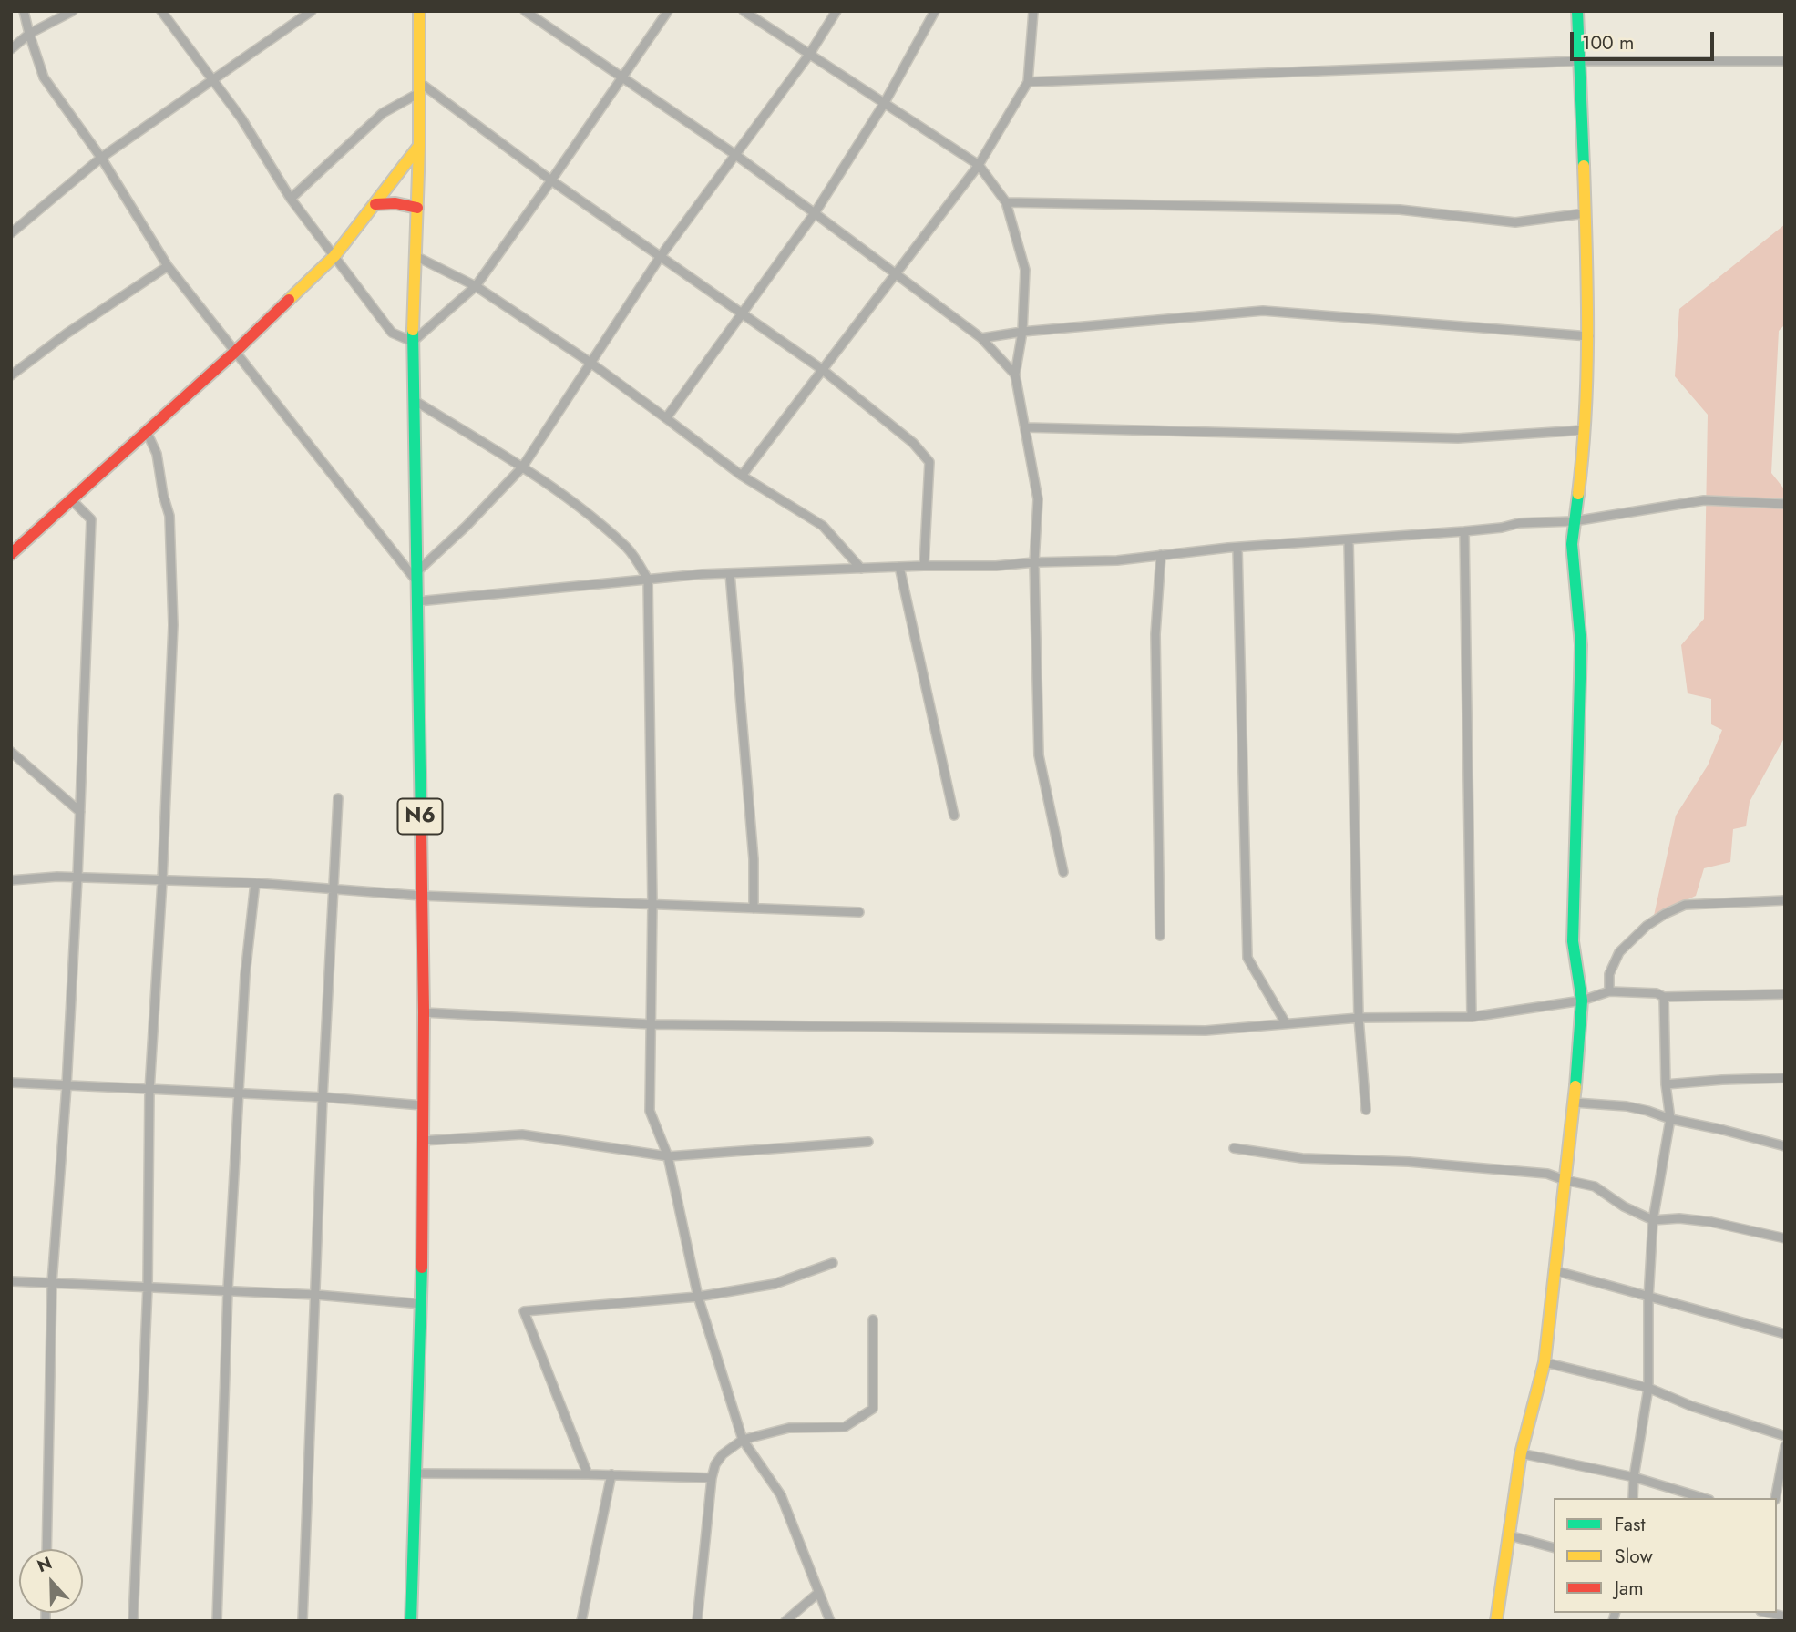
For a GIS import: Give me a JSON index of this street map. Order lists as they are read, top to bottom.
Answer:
{
  "streets": {
    "main road": ["N6"]
  },
  "legend": ["Fast", "Slow", "Jam"],
  "scale_bar": "100 m",
  "north": "top"
}
